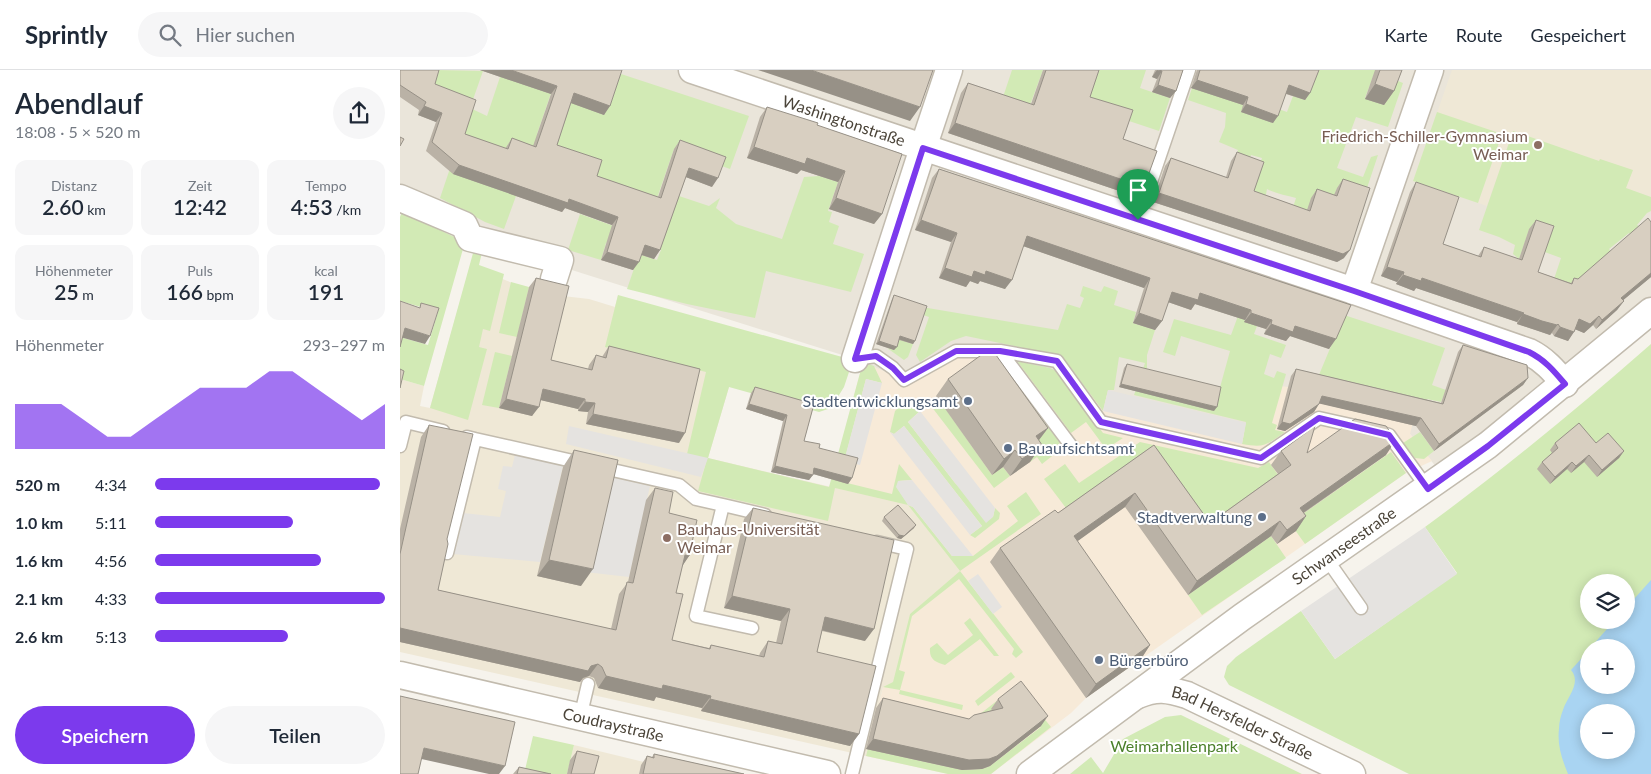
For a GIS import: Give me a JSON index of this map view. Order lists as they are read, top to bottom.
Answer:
{
  "streets": {
    "street": [
      "Washingtonstraße",
      "Schwanseestraße",
      "Bad Hersfelder Straße",
      "Coudraystraße"
    ]
  },
  "crossings": [
    ["Washingtonstraße", "Schwanseestraße"],
    ["Schwanseestraße", "Bad Hersfelder Straße"]
  ],
  "parks": ["Weimarhallenpark"],
  "places": [
    "Friedrich-Schiller-Gymnasium Weimar",
    "Stadtentwicklungsamt",
    "Bauaufsichtsamt",
    "Stadtverwaltung",
    "Bauhaus-Universität Weimar",
    "Bürgerbüro"
  ],
  "page": {
    "header": "Sprintly",
    "search": "Hier suchen",
    "nav": ["Karte", "Route", "Gespeichert"],
    "heading": ["Abendlauf", "18:08 · 5 × 520 m"],
    "stats": [
      ["Distanz", "2.60 km"],
      ["Zeit", "12:42"],
      ["Tempo", "4:53 /km"],
      ["Höhenmeter", "25 m"],
      ["Puls", "166 bpm"],
      ["kcal", "191"]
    ],
    "chart": ["Höhenmeter", "293–297 m"],
    "list": [
      {
        "name": "520 m",
        "note": "4:34"
      },
      {
        "name": "1.0 km",
        "note": "5:11"
      },
      {
        "name": "1.6 km",
        "note": "4:56"
      },
      {
        "name": "2.1 km",
        "note": "4:33"
      },
      {
        "name": "2.6 km",
        "note": "5:13"
      }
    ],
    "map_buttons": ["+", "−"],
    "buttons": ["Speichern", "Teilen"]
  }
}
